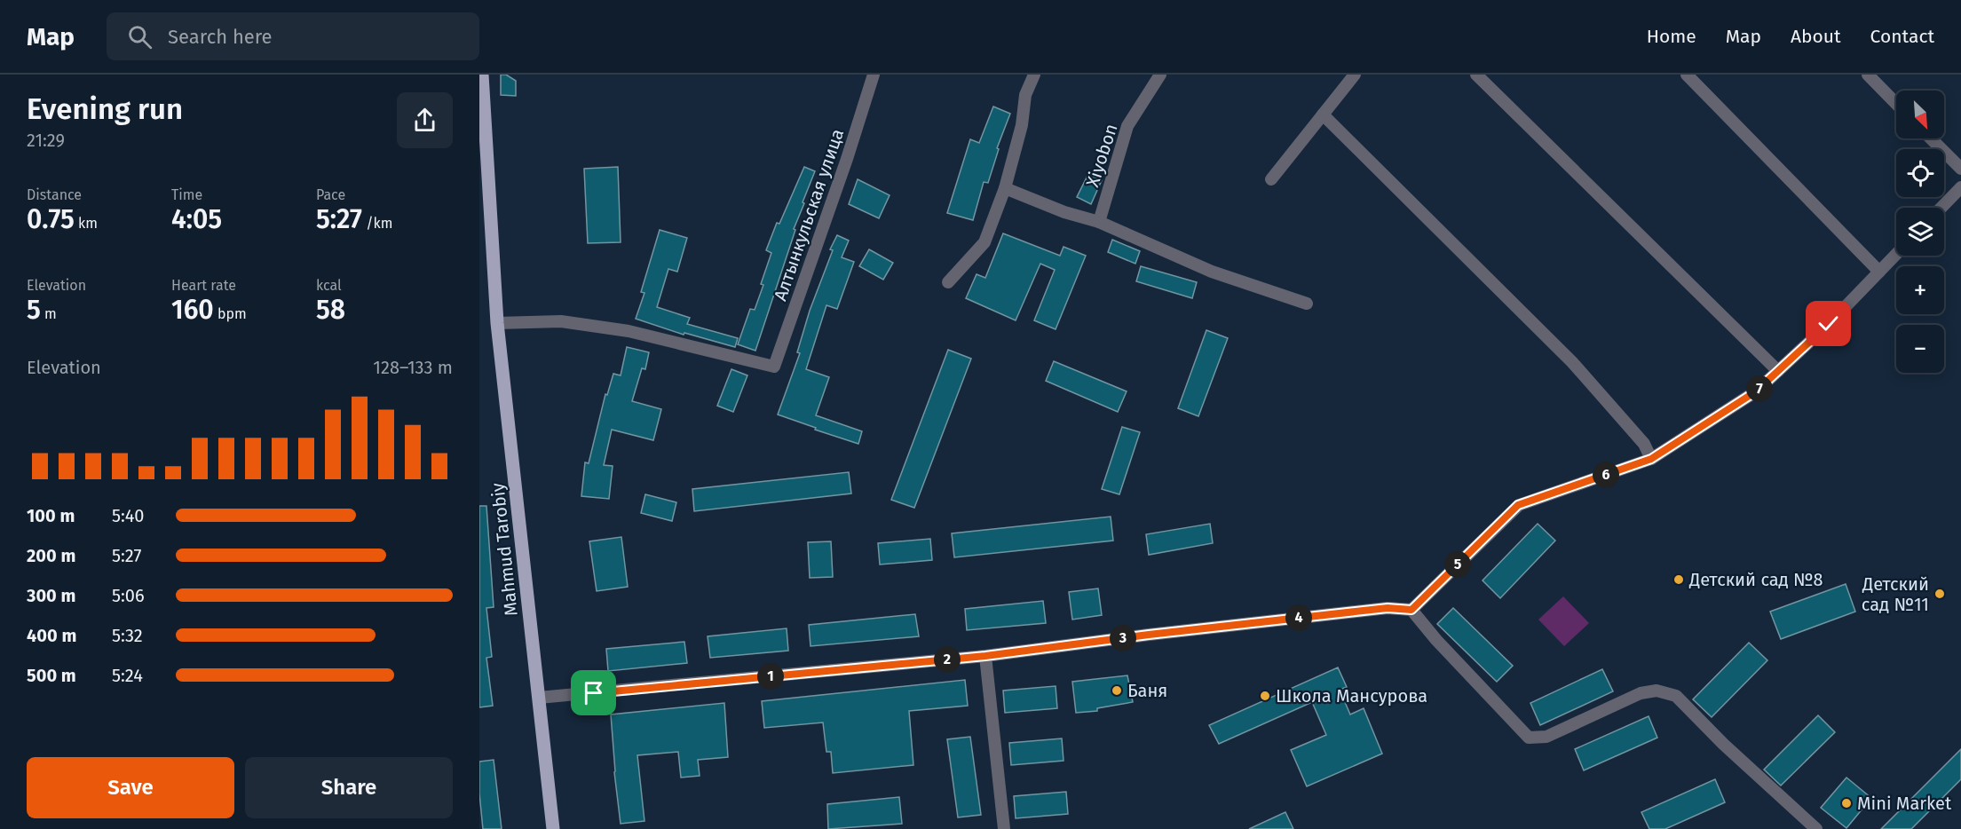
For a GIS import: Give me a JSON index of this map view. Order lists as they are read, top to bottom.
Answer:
{
  "streets": {
    "main road": ["Mahmud Tarobiy"],
    "street": ["Xiyobon", "Алтынкульская улица"]
  },
  "crossings": [
    ["Алтынкульская улица", "Mahmud Tarobiy"]
  ],
  "places": [
    "Детский сад №8",
    "Детский сад №11",
    "Баня",
    "Школа Мансурова",
    "Mini Market"
  ],
  "north": "bottom right",
  "page": {
    "header": "Map",
    "search": "Search here",
    "nav": [
      "Home",
      "Map",
      "About",
      "Contact"
    ],
    "heading": ["Evening run", "21:29"],
    "map_buttons": ["+", "−"],
    "stats": [
      ["Distance", "0.75 km"],
      ["Time", "4:05"],
      ["Pace", "5:27 /km"],
      ["Elevation", "5 m"],
      ["Heart rate", "160 bpm"],
      ["kcal", "58"]
    ],
    "chart": ["Elevation", "128–133 m"],
    "pins": [
      "7",
      "6",
      "5",
      "4",
      "3",
      "2",
      "1"
    ],
    "list": [
      {
        "name": "100 m",
        "note": "5:40"
      },
      {
        "name": "200 m",
        "note": "5:27"
      },
      {
        "name": "300 m",
        "note": "5:06"
      },
      {
        "name": "400 m",
        "note": "5:32"
      },
      {
        "name": "500 m",
        "note": "5:24"
      }
    ],
    "buttons": ["Save", "Share"]
  }
}
